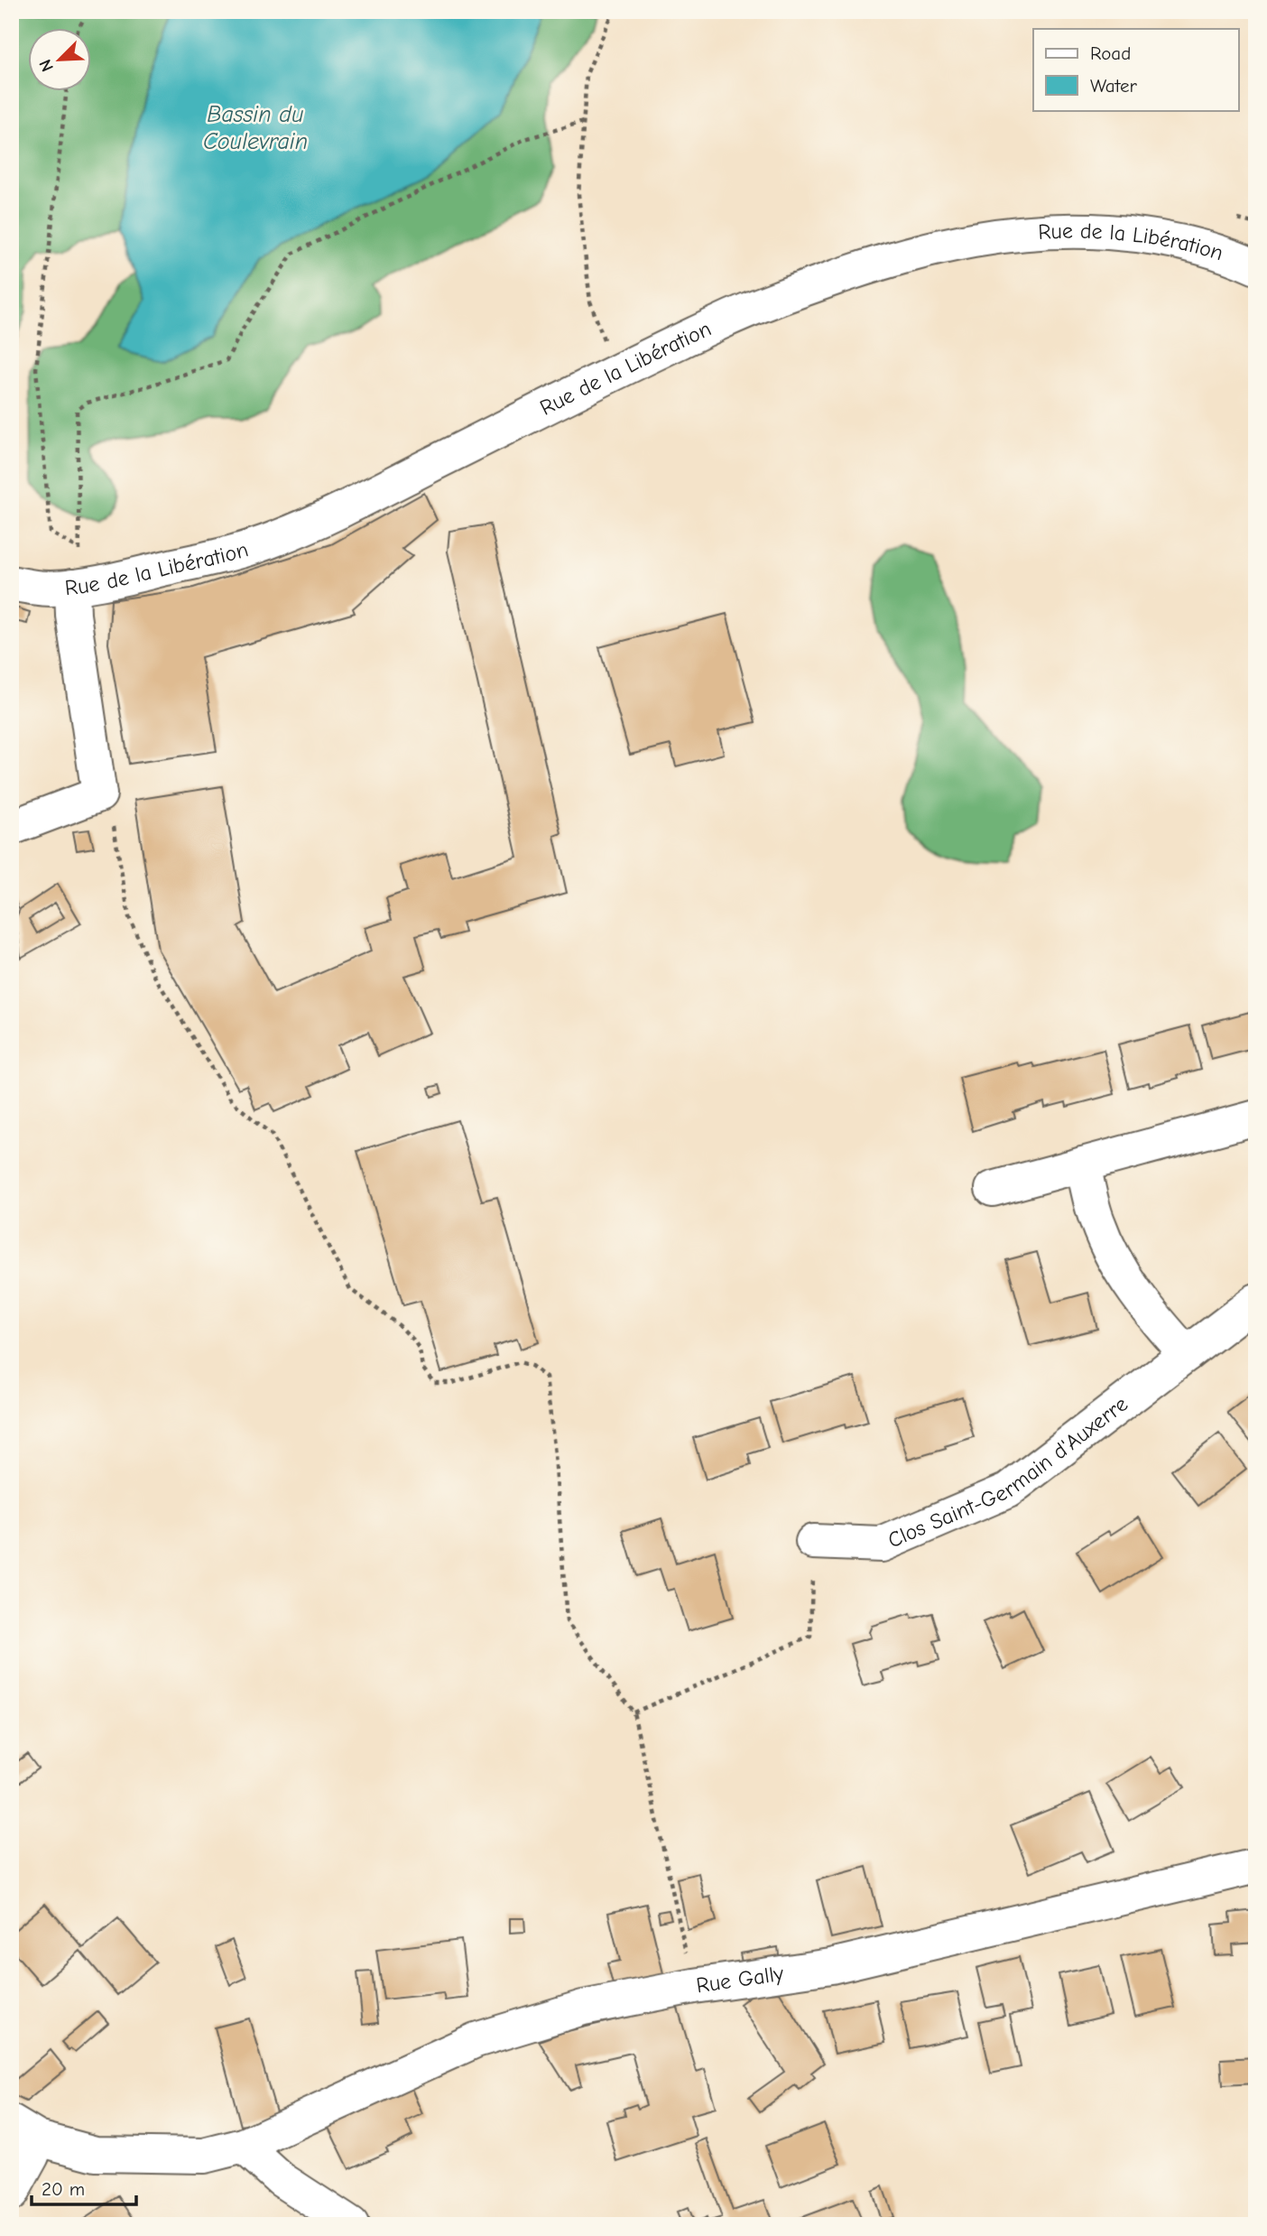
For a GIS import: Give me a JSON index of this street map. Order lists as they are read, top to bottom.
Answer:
{
  "streets": {
    "street": ["Rue de la Libération", "Clos Saint-Germain d'Auxerre", "Rue Gally"]
  },
  "water": ["Bassin du Coulevrain"],
  "legend": ["Road", "Water"],
  "scale_bar": "20 m",
  "north": "bottom left"
}
